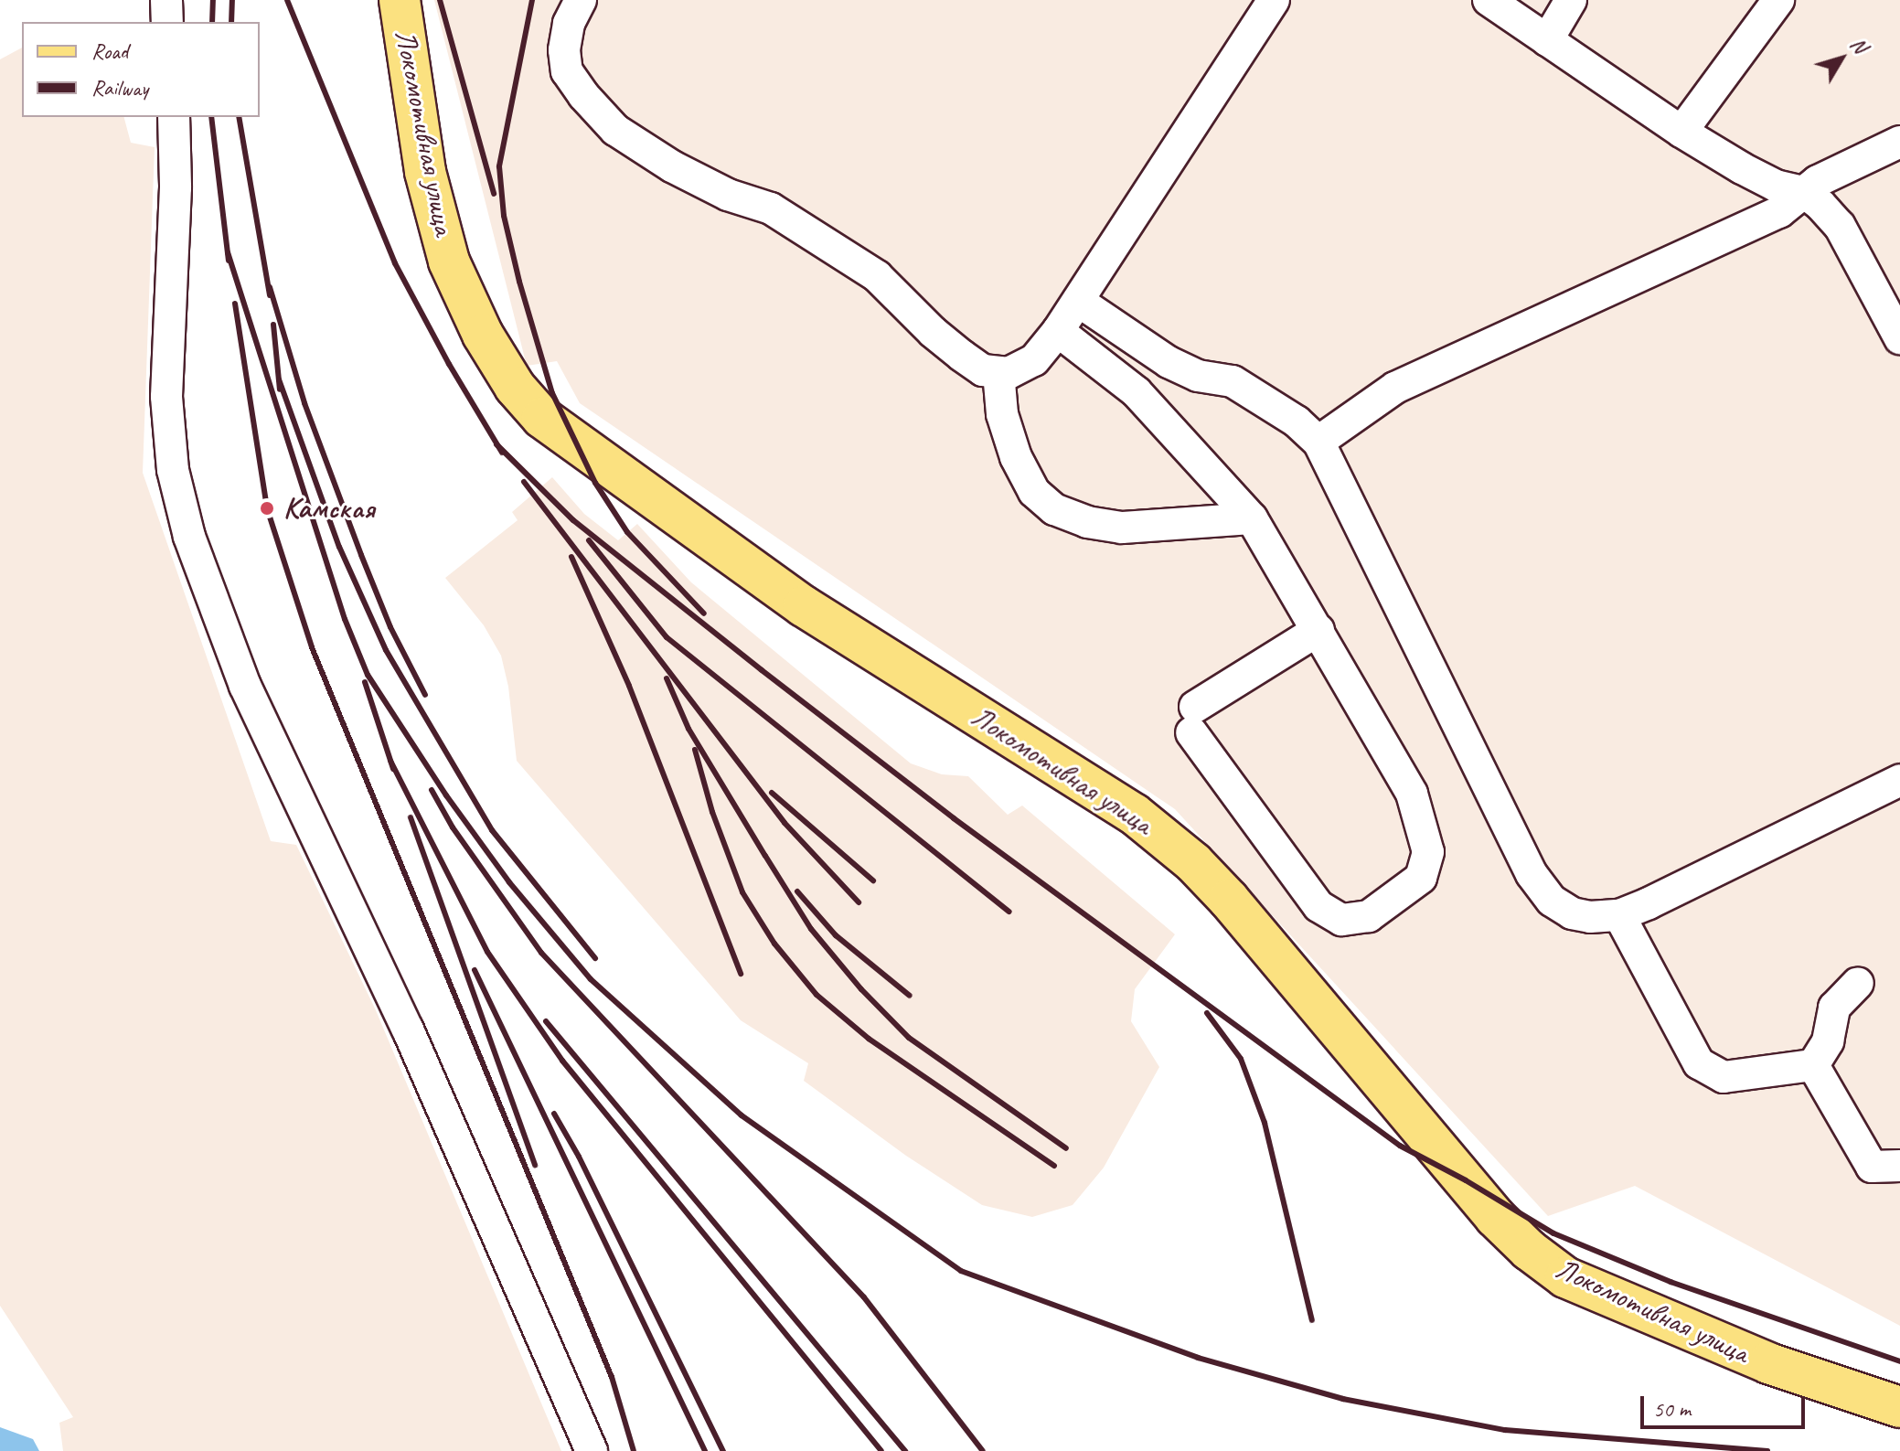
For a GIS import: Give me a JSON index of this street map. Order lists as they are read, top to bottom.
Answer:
{
  "streets": {
    "main road": ["Локомотивная улица"]
  },
  "places": ["Камская"],
  "legend": ["Road", "Railway"],
  "scale_bar": "50 m",
  "north": "top right"
}
